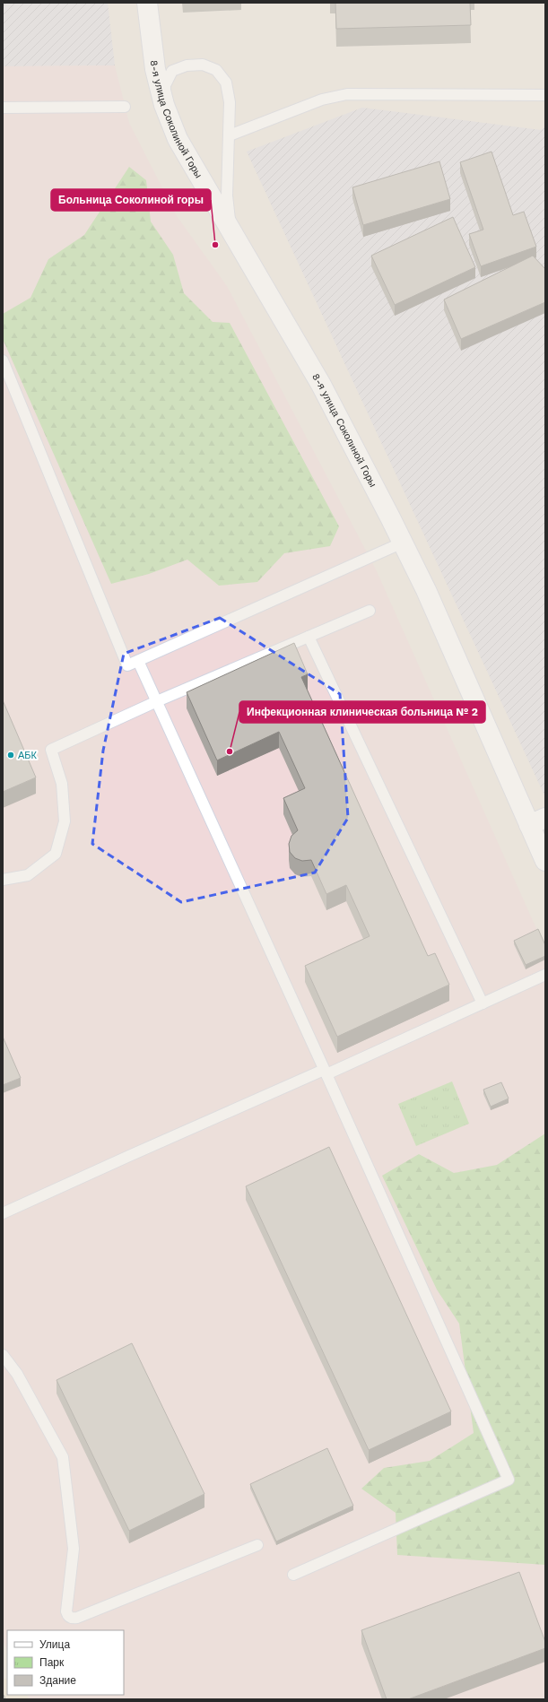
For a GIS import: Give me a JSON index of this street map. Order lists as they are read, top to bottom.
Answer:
{
  "streets": {
    "street": ["8-я улица Соколиной Горы"]
  },
  "places": ["Больница Соколиной горы", "Инфекционная клиническая больница № 2", "АБК"],
  "legend": ["Улица", "Парк", "Здание"]
}
